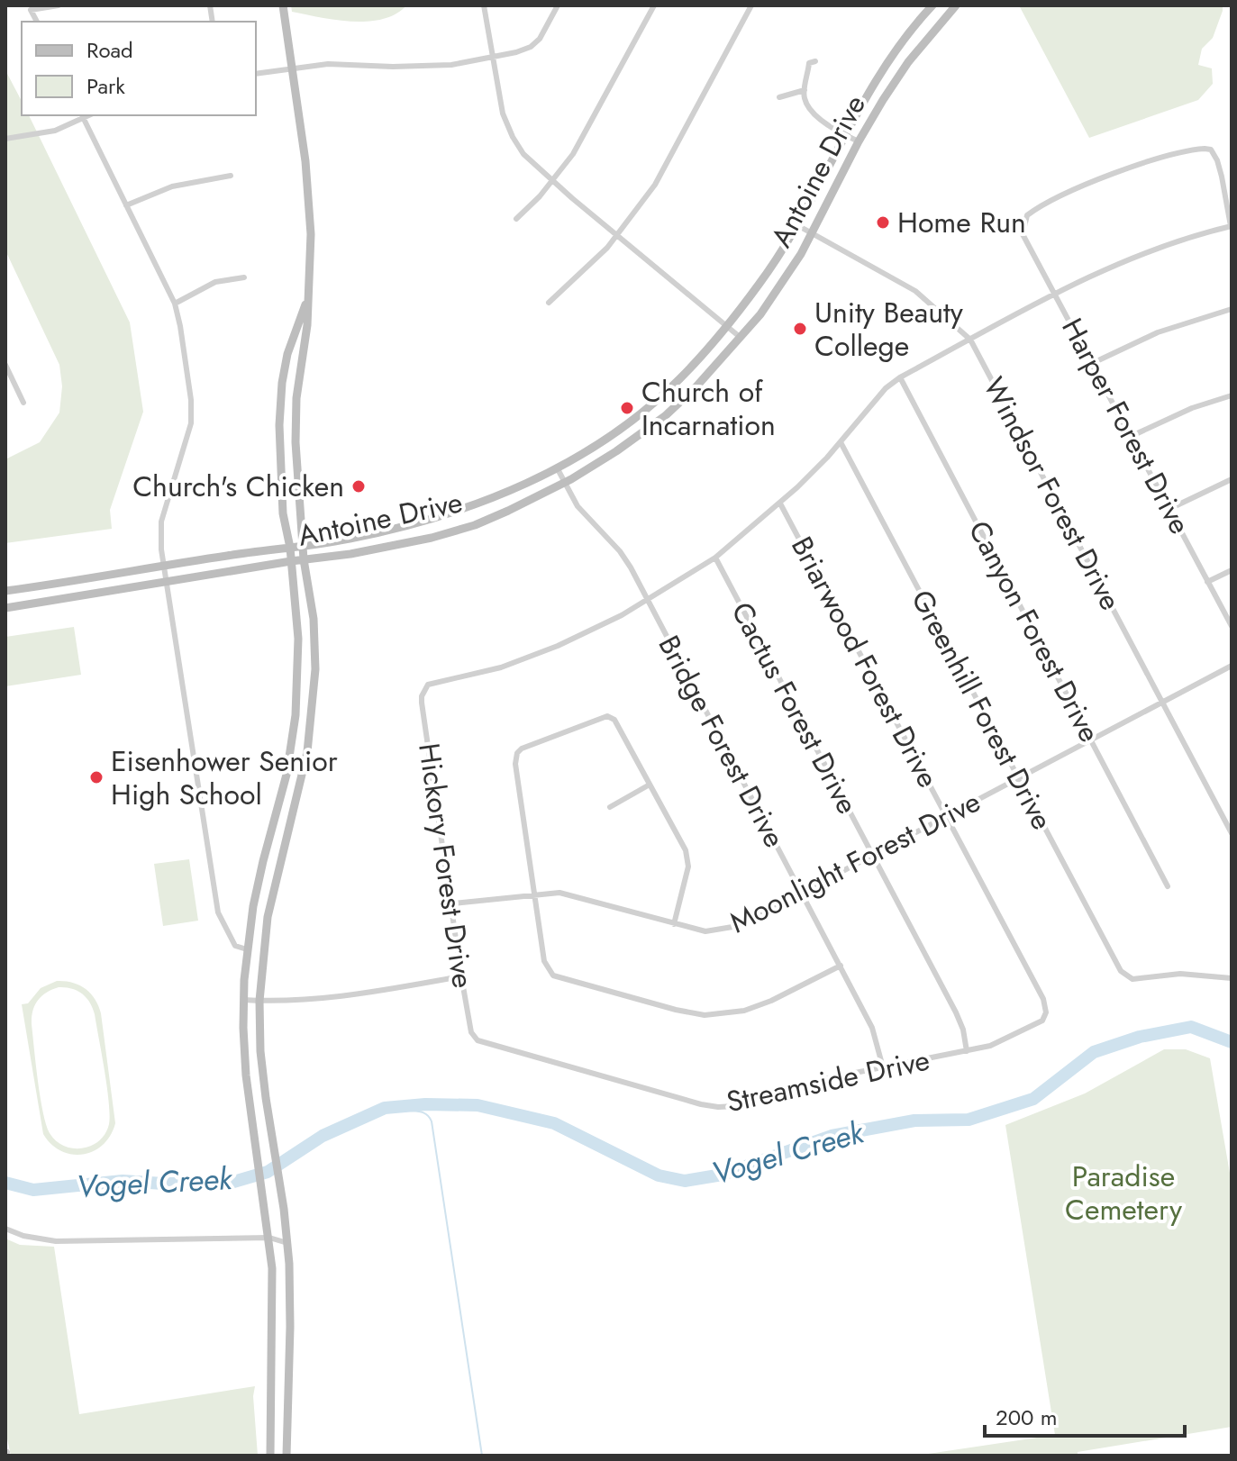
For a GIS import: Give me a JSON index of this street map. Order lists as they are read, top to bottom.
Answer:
{
  "streets": {
    "main road": ["Antoine Drive"],
    "street": [
      "Harper Forest Drive",
      "Windsor Forest Drive",
      "Canyon Forest Drive",
      "Briarwood Forest Drive",
      "Cactus Forest Drive",
      "Greenhill Forest Drive",
      "Bridge Forest Drive",
      "Moonlight Forest Drive",
      "Hickory Forest Drive",
      "Streamside Drive"
    ]
  },
  "crossings": [
    ["Antoine Drive", "Windsor Forest Drive"],
    ["Antoine Drive", "Bridge Forest Drive"],
    ["Windsor Forest Drive", "Moonlight Forest Drive"],
    ["Canyon Forest Drive", "Moonlight Forest Drive"],
    ["Briarwood Forest Drive", "Moonlight Forest Drive"],
    ["Briarwood Forest Drive", "Streamside Drive"],
    ["Cactus Forest Drive", "Moonlight Forest Drive"],
    ["Cactus Forest Drive", "Streamside Drive"],
    ["Greenhill Forest Drive", "Moonlight Forest Drive"],
    ["Bridge Forest Drive", "Moonlight Forest Drive"],
    ["Bridge Forest Drive", "Hickory Forest Drive"],
    ["Bridge Forest Drive", "Streamside Drive"],
    ["Moonlight Forest Drive", "Hickory Forest Drive"],
    ["Hickory Forest Drive", "Streamside Drive"]
  ],
  "water": ["Vogel Creek"],
  "parks": ["Paradise Cemetery"],
  "places": [
    "Home Run",
    "Unity Beauty College",
    "Church of Incarnation",
    "Church's Chicken",
    "Eisenhower Senior High School"
  ],
  "legend": ["Road", "Park"],
  "scale_bar": "200 m"
}
